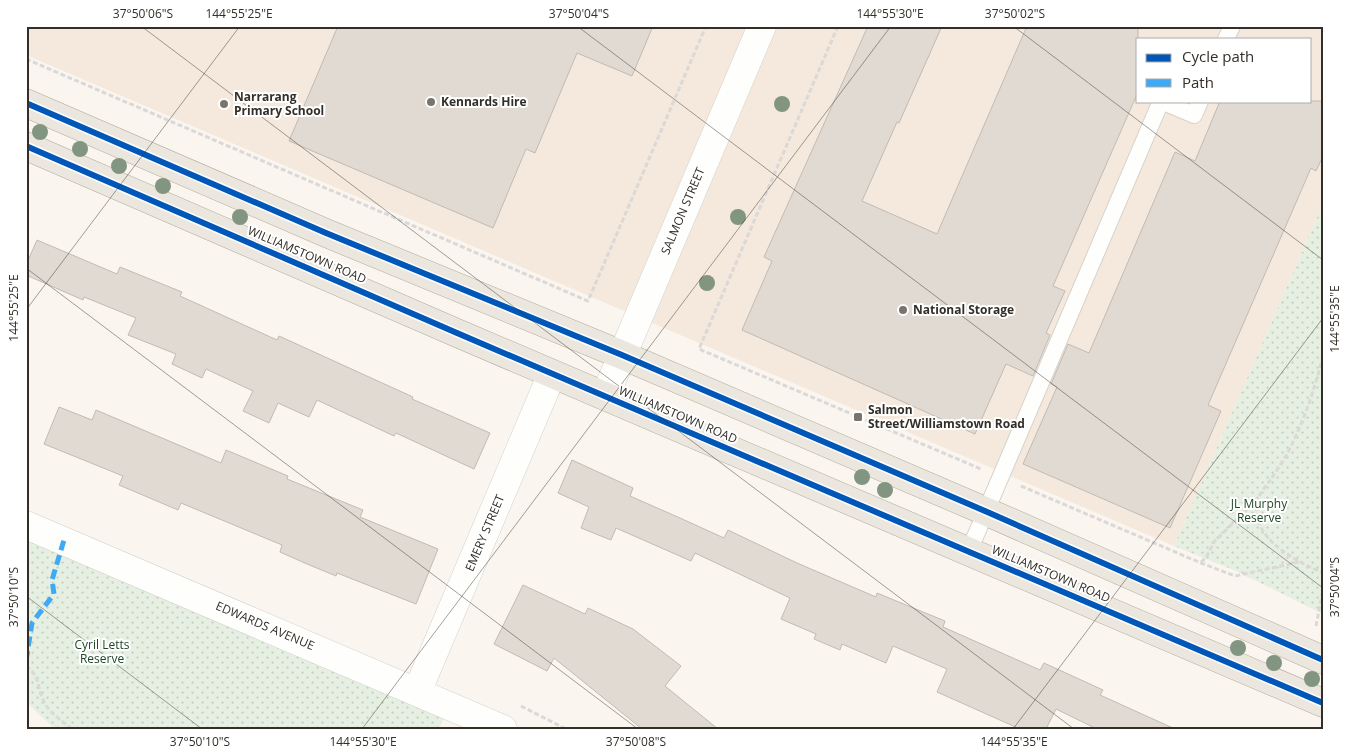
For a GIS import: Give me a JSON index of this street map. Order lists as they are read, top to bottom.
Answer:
{
  "streets": {
    "main road": ["WILLIAMSTOWN ROAD"],
    "street": ["SALMON STREET", "EMERY STREET", "EDWARDS AVENUE"]
  },
  "crossings": [
    ["SALMON STREET", "WILLIAMSTOWN ROAD"],
    ["WILLIAMSTOWN ROAD", "EMERY STREET"],
    ["EMERY STREET", "EDWARDS AVENUE"]
  ],
  "parks": ["JL Murphy Reserve", "Cyril Letts Reserve"],
  "places": {
    "other": ["Kennards Hire", "Narrarang Primary School", "National Storage"],
    "transit": ["Salmon Street/Williamstown Road"]
  },
  "legend": ["Cycle path", "Path"],
  "coordinates": [
    "37°50'06\"S",
    "144°55'25\"E",
    "37°50'04\"S",
    "144°55'30\"E",
    "37°50'02\"S",
    "144°55'35\"E",
    "37°50'10\"S",
    "37°50'08\"S"
  ]
}
